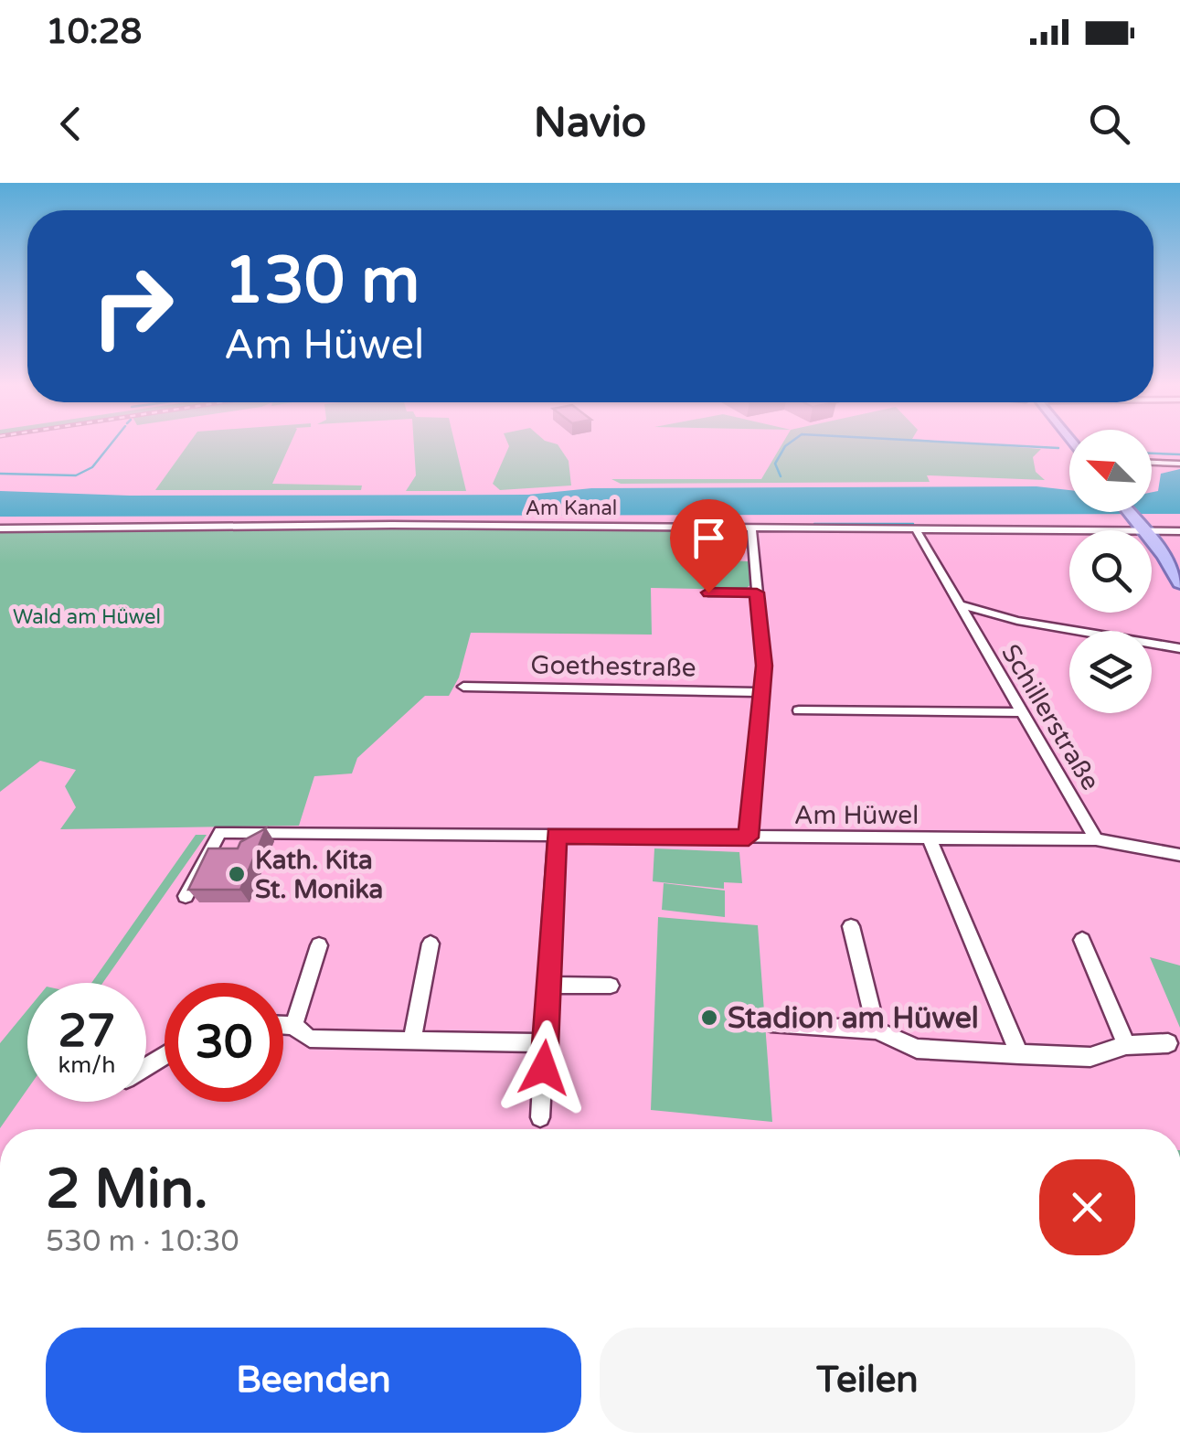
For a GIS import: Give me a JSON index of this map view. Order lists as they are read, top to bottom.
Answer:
{
  "streets": {
    "street": [
      "Am Kanal",
      "Goethestraße",
      "Schillerstraße",
      "Am Hüwel"
    ]
  },
  "crossings": [
    ["Schillerstraße", "Am Hüwel"]
  ],
  "parks": ["Wald am Hüwel"],
  "places": ["Kath. Kita St. Monika", "Stadion am Hüwel"],
  "north": "top left",
  "page": {
    "status": "10:28",
    "header": "Navio",
    "turn": ["130 m", "Am Hüwel"],
    "speed": "27 km/h",
    "limit": "30",
    "heading": ["2 Min.", "530 m · 10:30"],
    "buttons": ["Beenden", "Teilen"]
  }
}
